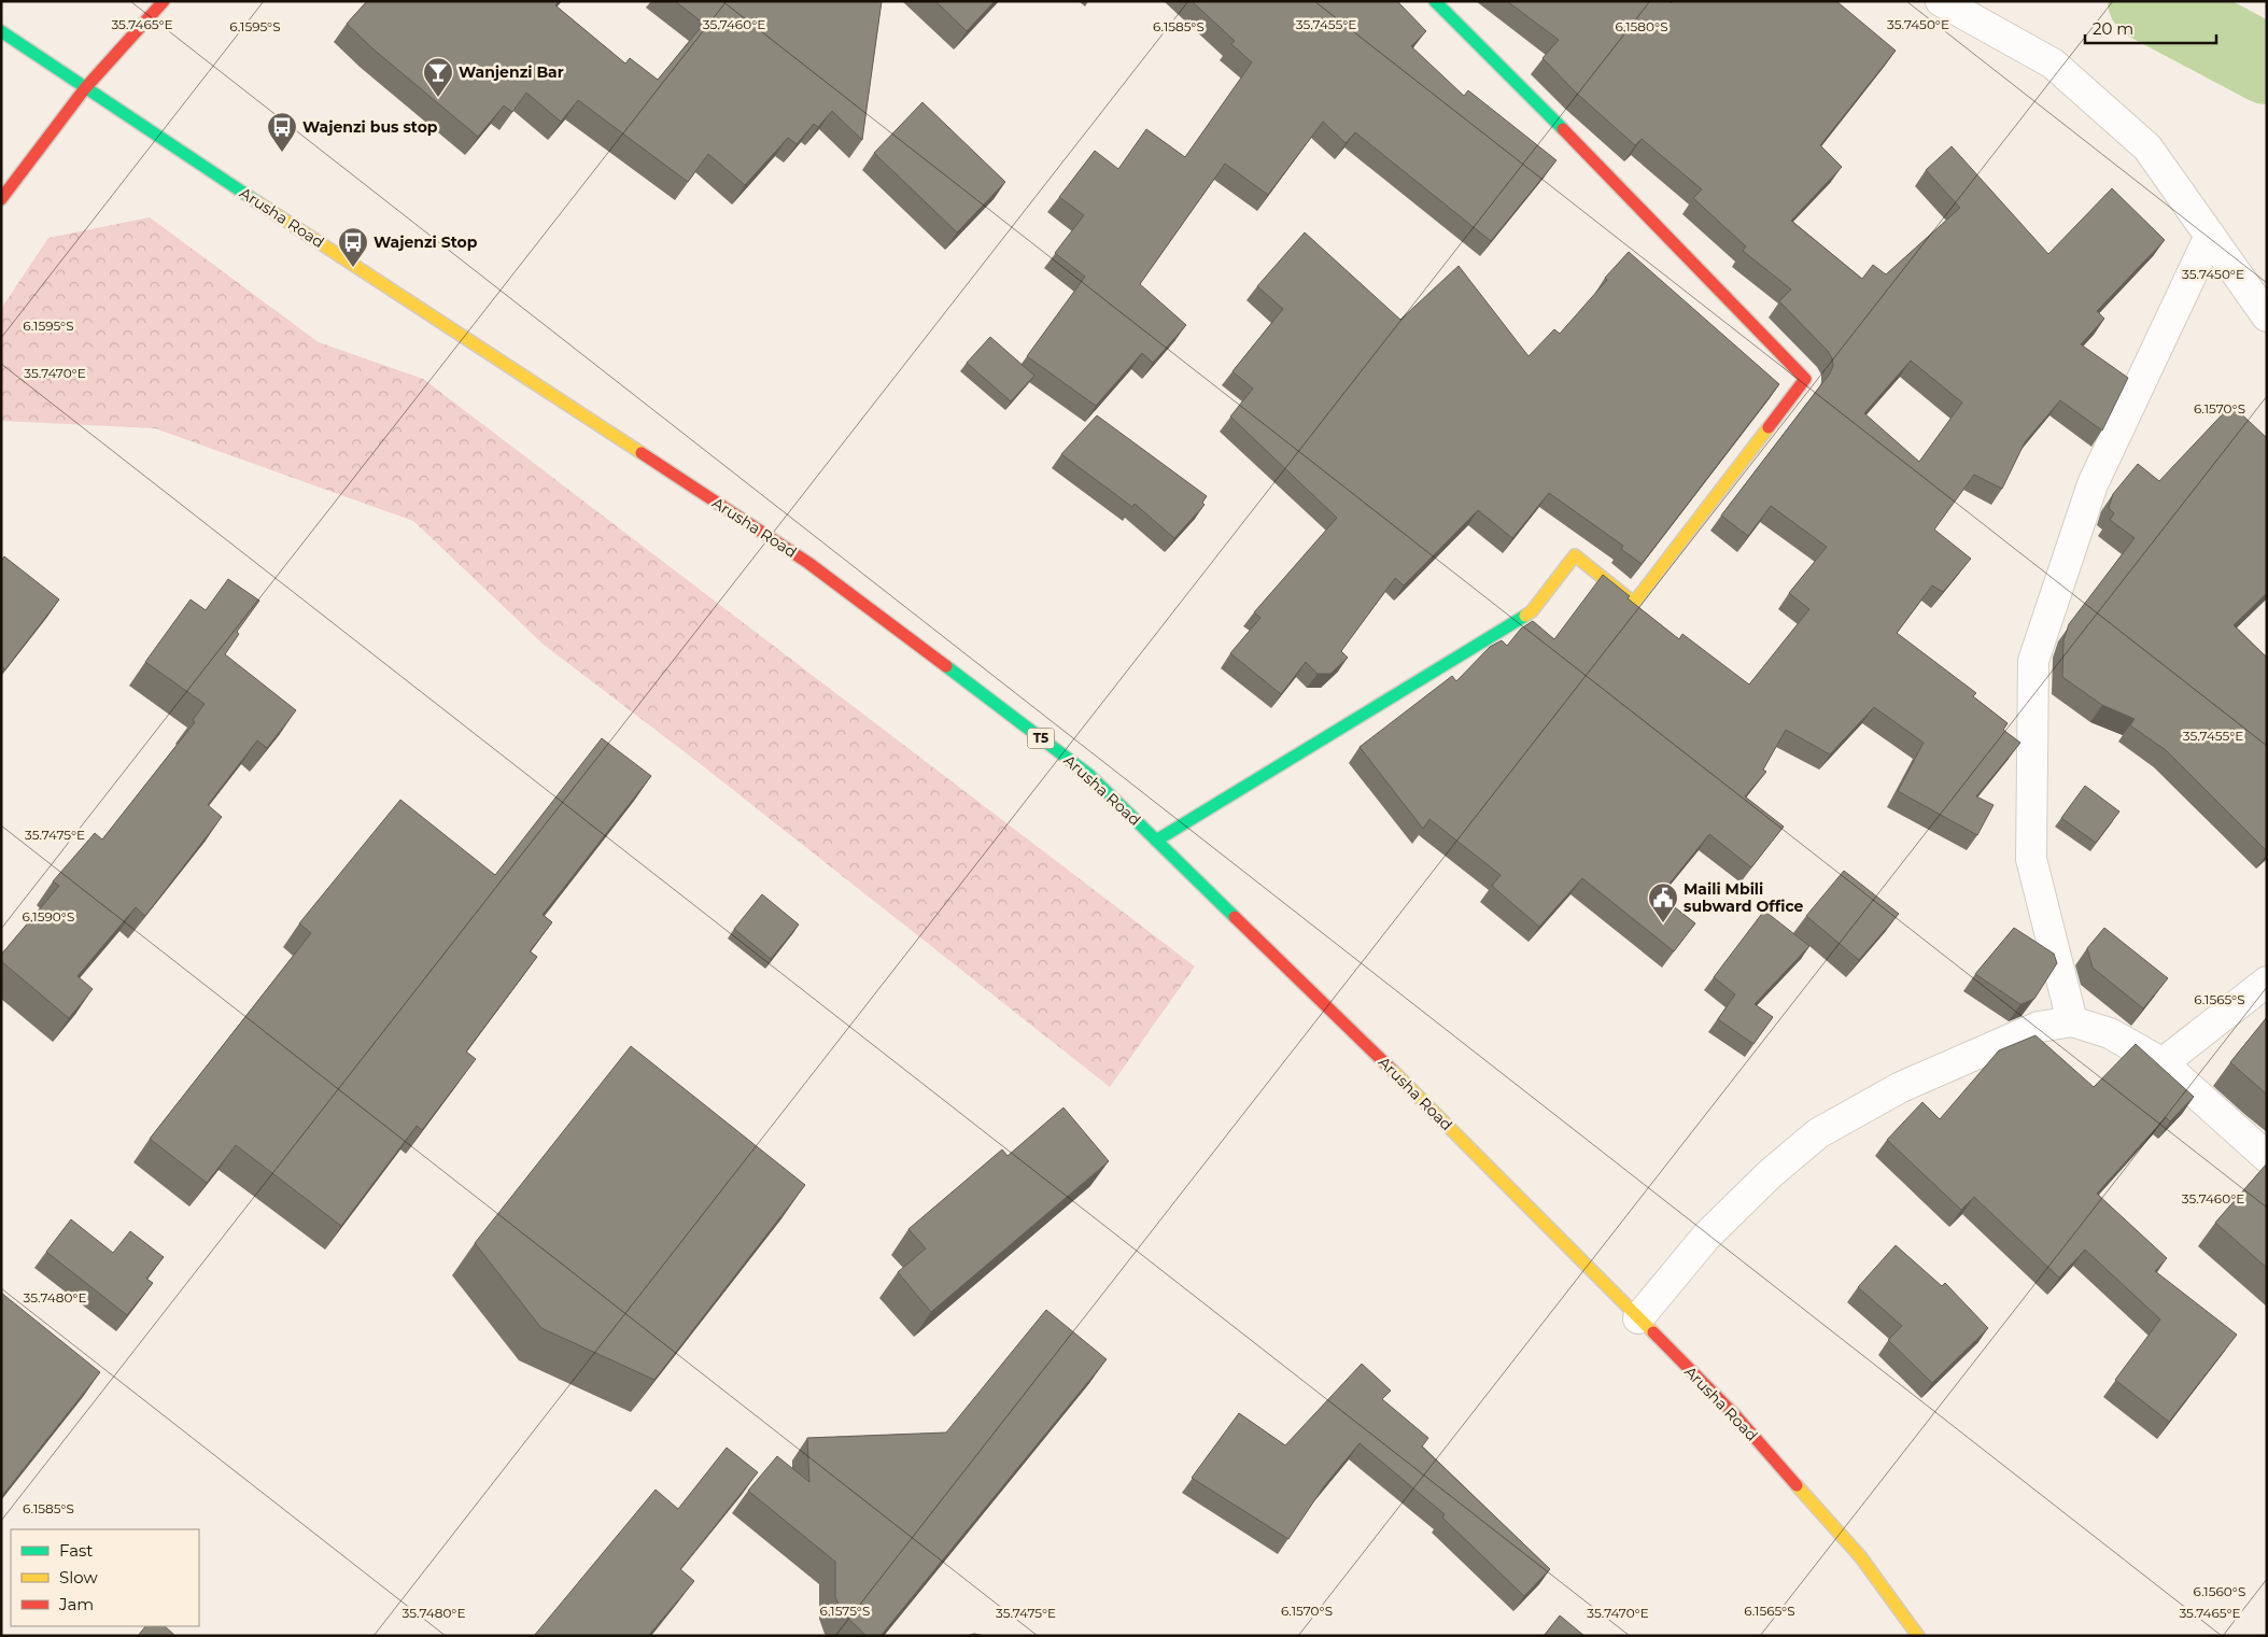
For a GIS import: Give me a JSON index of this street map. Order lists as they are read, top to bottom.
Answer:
{
  "streets": {
    "main road": ["Arusha Road", "T5"]
  },
  "places": {
    "bar": ["Wanjenzi Bar"],
    "bus stop": ["Wajenzi bus stop", "Wajenzi Stop"],
    "public building": ["Maili Mbili subward Office"]
  },
  "legend": ["Fast", "Slow", "Jam"],
  "scale_bar": "20 m",
  "coordinates": [
    "35.7465°E",
    "35.7460°E",
    "35.7455°E",
    "35.7450°E",
    "6.1595°S",
    "6.1585°S",
    "6.1580°S",
    "35.7470°E",
    "6.1570°S",
    "35.7475°E",
    "6.1590°S",
    "6.1565°S",
    "35.7480°E",
    "6.1560°S",
    "6.1575°S"
  ]
}
